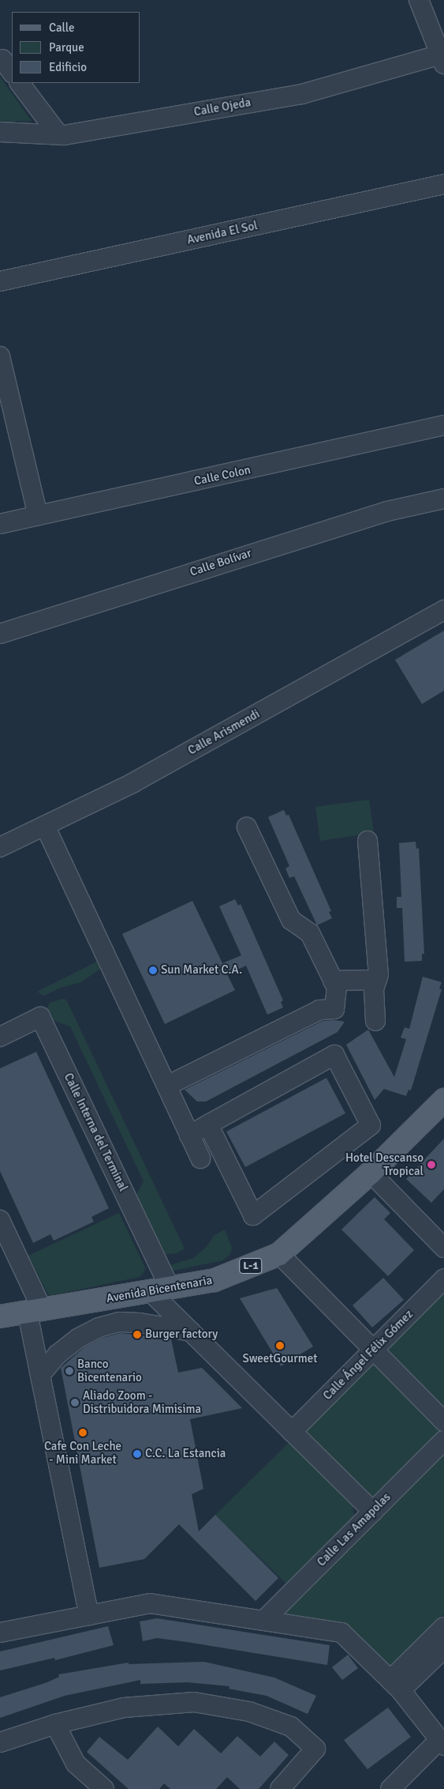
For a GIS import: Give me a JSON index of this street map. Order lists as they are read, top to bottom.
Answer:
{
  "streets": {
    "main road": ["L-1", "Avenida Bicentenaria"],
    "street": [
      "Calle Ojeda",
      "Avenida El Sol",
      "Calle Colon",
      "Calle Bolívar",
      "Calle Arismendi",
      "Calle Interna del Terminal",
      "Calle Ángel Félix Gómez",
      "Calle Las Amapolas"
    ]
  },
  "crossings": [
    ["Calle Interna del Terminal", "Avenida Bicentenaria"]
  ],
  "places": [
    "Sun Market C.A.",
    "Hotel Descanso Tropical",
    "Burger factory",
    "SweetGourmet",
    "Banco Bicentenario",
    "Aliado Zoom - Distribuidora Mimisima",
    "Cafe Con Leche - Mini Market",
    "C.C. La Estancia"
  ],
  "legend": ["Calle", "Parque", "Edificio"]
}
